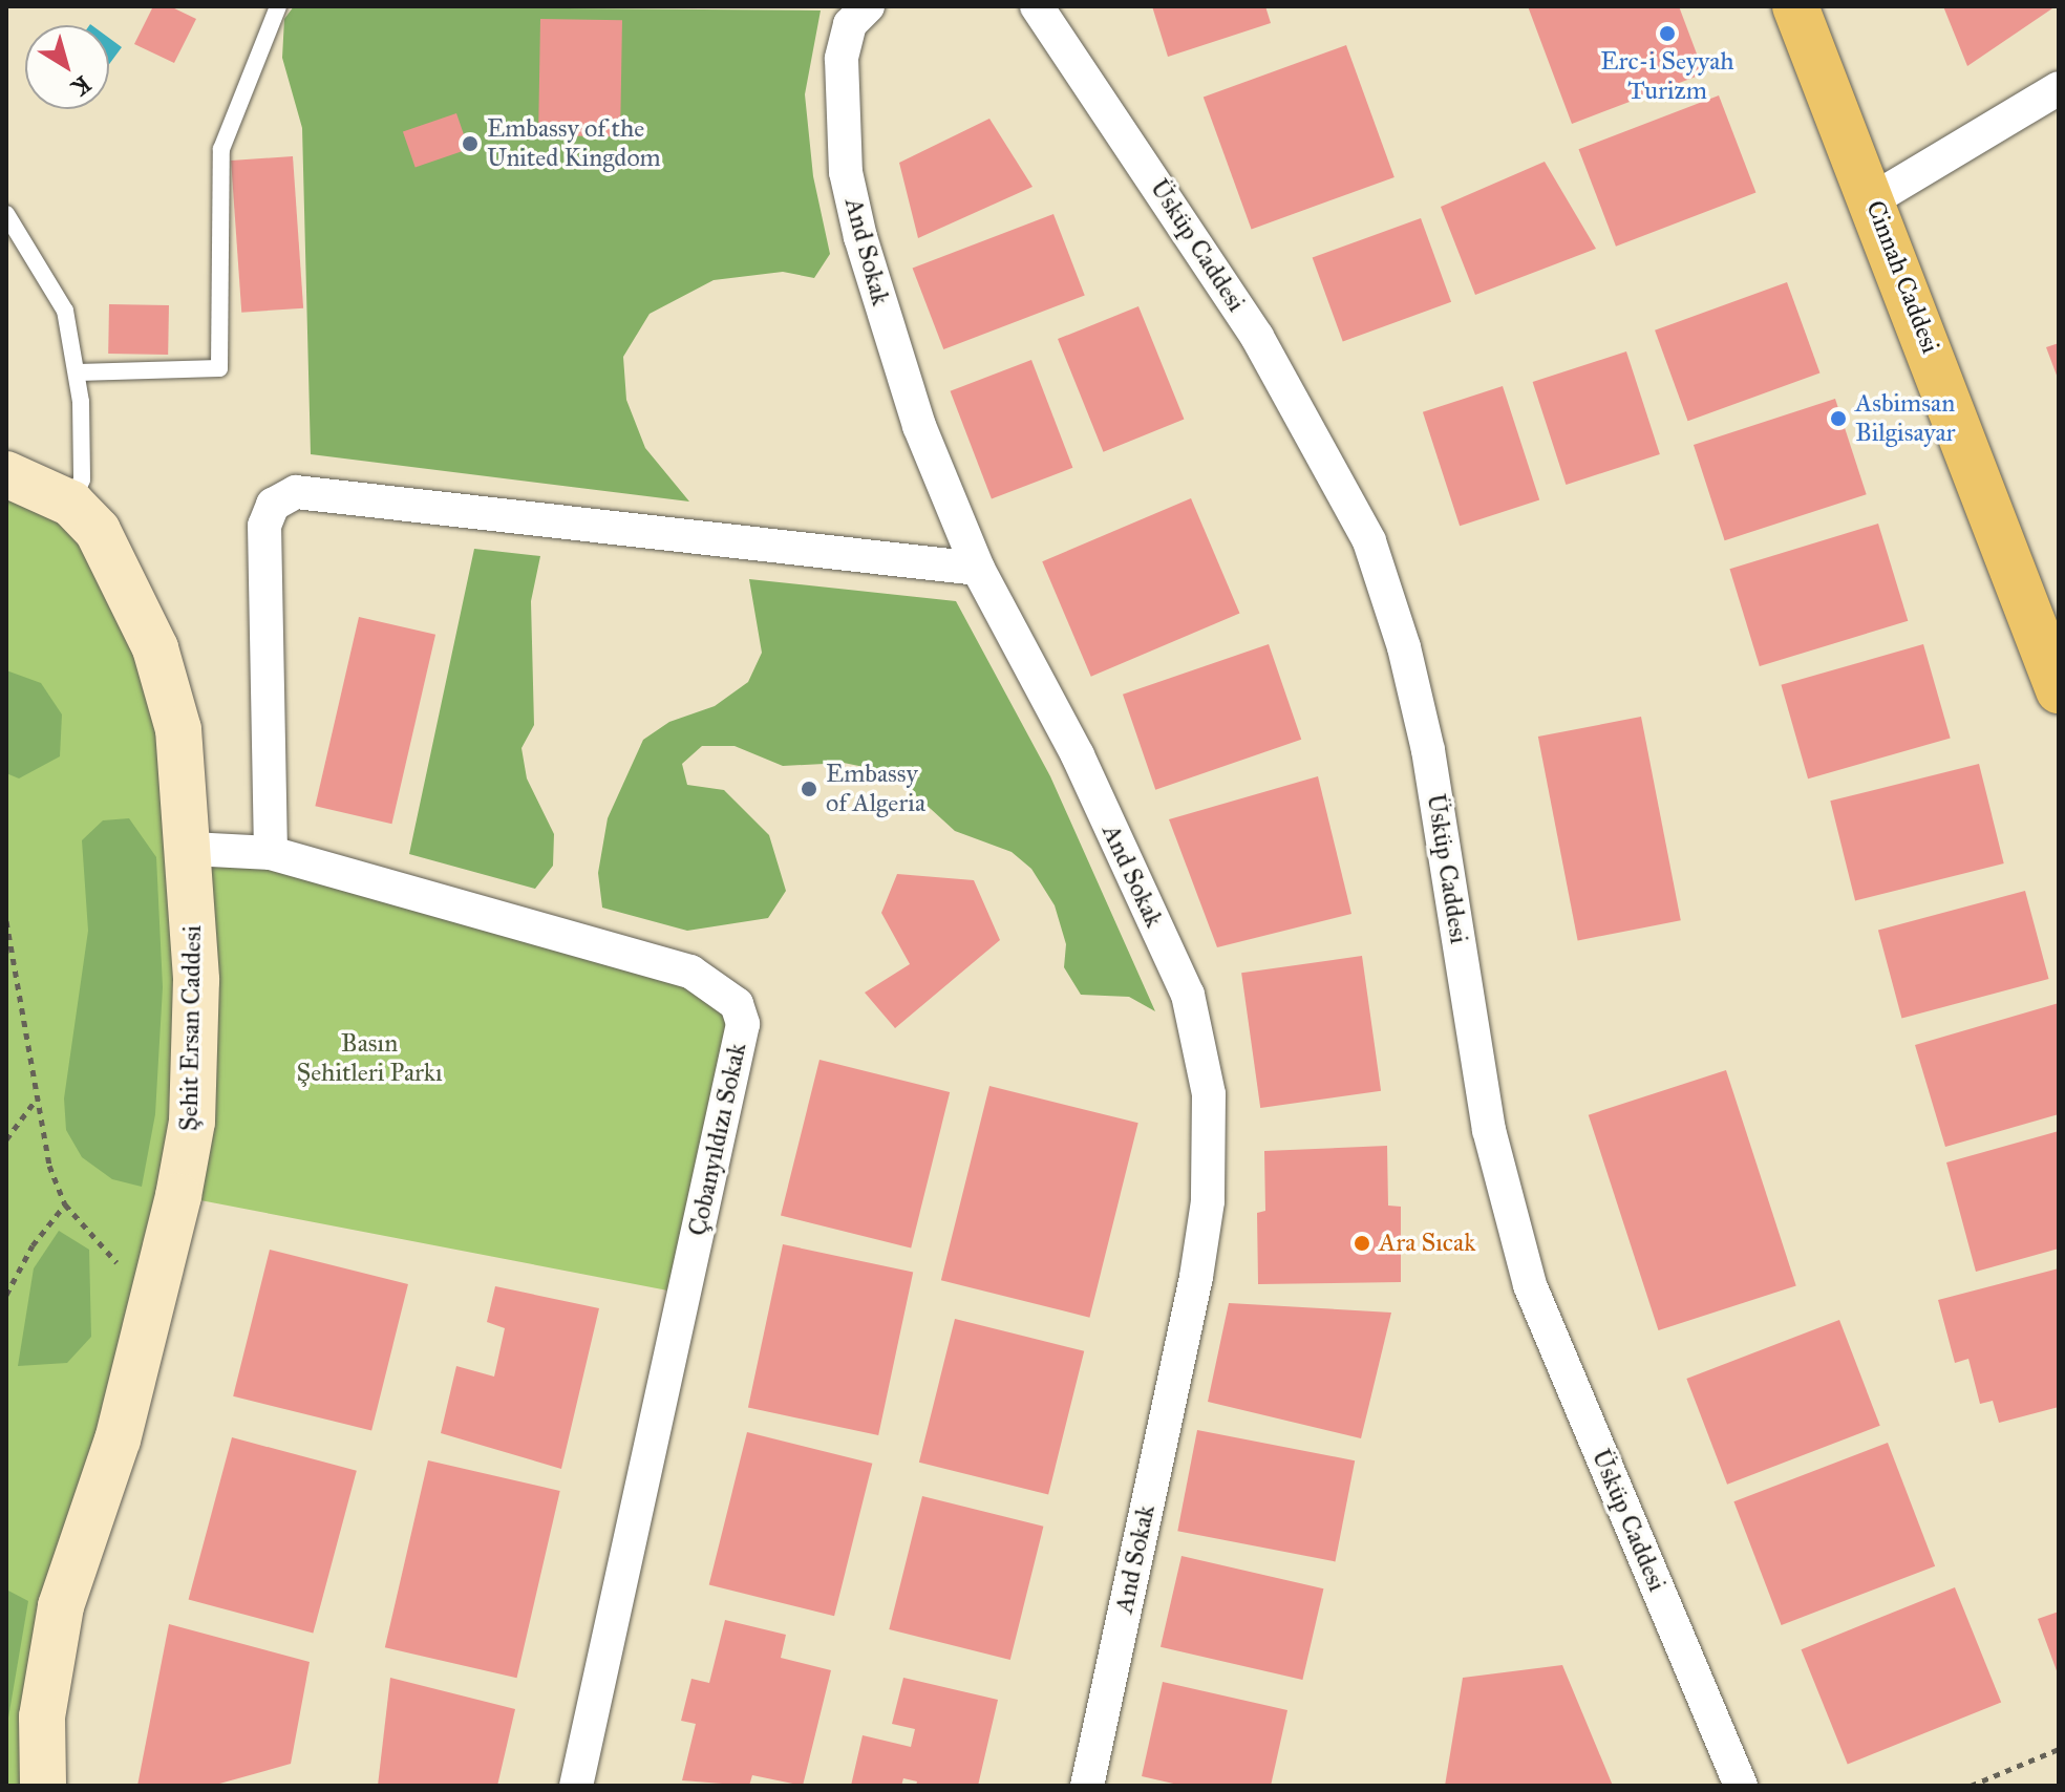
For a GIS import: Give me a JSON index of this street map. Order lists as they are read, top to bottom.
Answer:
{
  "streets": {
    "main road": ["Cinnah Caddesi", "Şehit Ersan Caddesi"],
    "street": ["Üsküp Caddesi", "And Sokak", "Çobanyıldızı Sokak"]
  },
  "crossings": [
    ["Şehit Ersan Caddesi", "Çobanyıldızı Sokak"]
  ],
  "parks": ["Basın Şehitleri Parkı"],
  "places": [
    "Erc-i Seyyah Turizm",
    "Embassy of the United Kingdom",
    "Asbimsan Bilgisayar",
    "Embassy of Algeria",
    "Ara Sıcak"
  ],
  "north": "bottom right"
}
